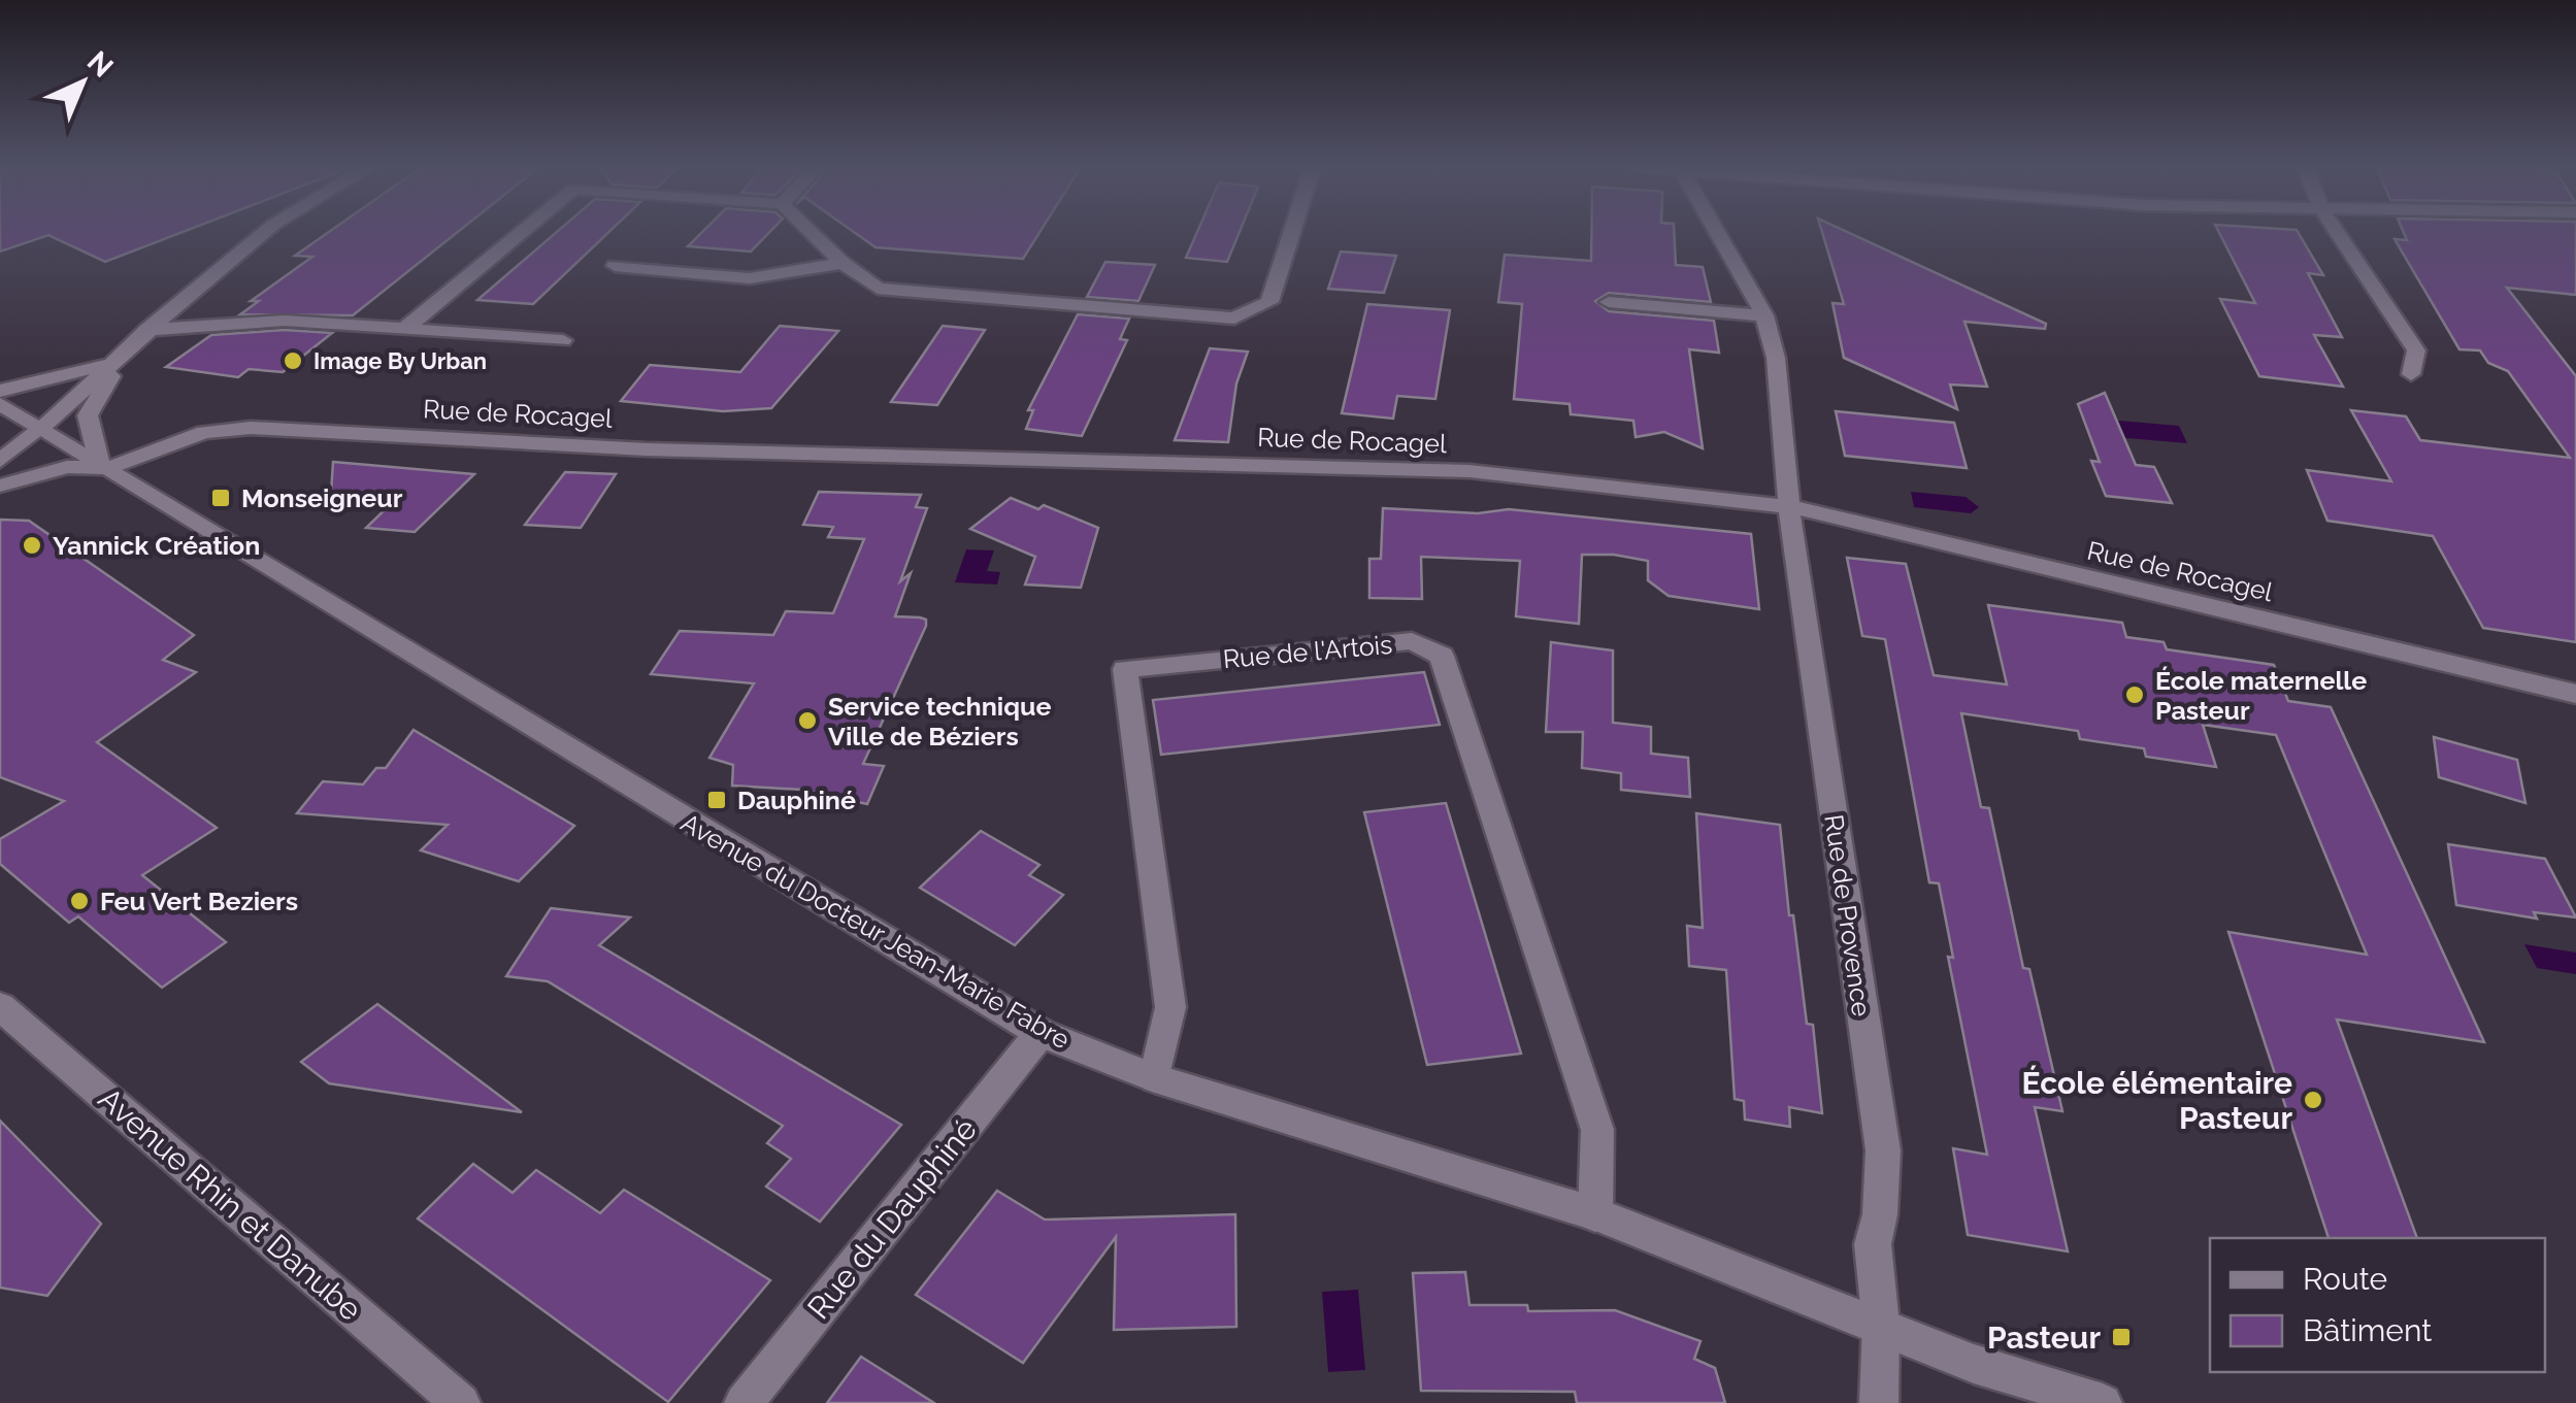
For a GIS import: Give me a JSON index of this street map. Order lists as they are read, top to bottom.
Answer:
{
  "streets": {
    "street": [
      "Rue de Rocagel",
      "Rue de l'Artois",
      "Rue de Provence",
      "Avenue du Docteur Jean-Marie Fabre",
      "Avenue Rhin et Danube",
      "Rue du Dauphiné"
    ]
  },
  "crossings": [
    ["Rue de Rocagel", "Rue de Provence"],
    ["Rue de Rocagel", "Avenue du Docteur Jean-Marie Fabre"],
    ["Rue de l'Artois", "Avenue du Docteur Jean-Marie Fabre"],
    ["Rue de Provence", "Avenue du Docteur Jean-Marie Fabre"],
    ["Avenue du Docteur Jean-Marie Fabre", "Rue du Dauphiné"]
  ],
  "places": {
    "other": [
      "Image By Urban",
      "Yannick Création",
      "École maternelle Pasteur",
      "Service technique Ville de Béziers",
      "Feu Vert Beziers",
      "École élémentaire Pasteur"
    ],
    "transit": ["Monseigneur", "Dauphiné", "Pasteur"]
  },
  "legend": ["Route", "Bâtiment"],
  "north": "top right"
}
